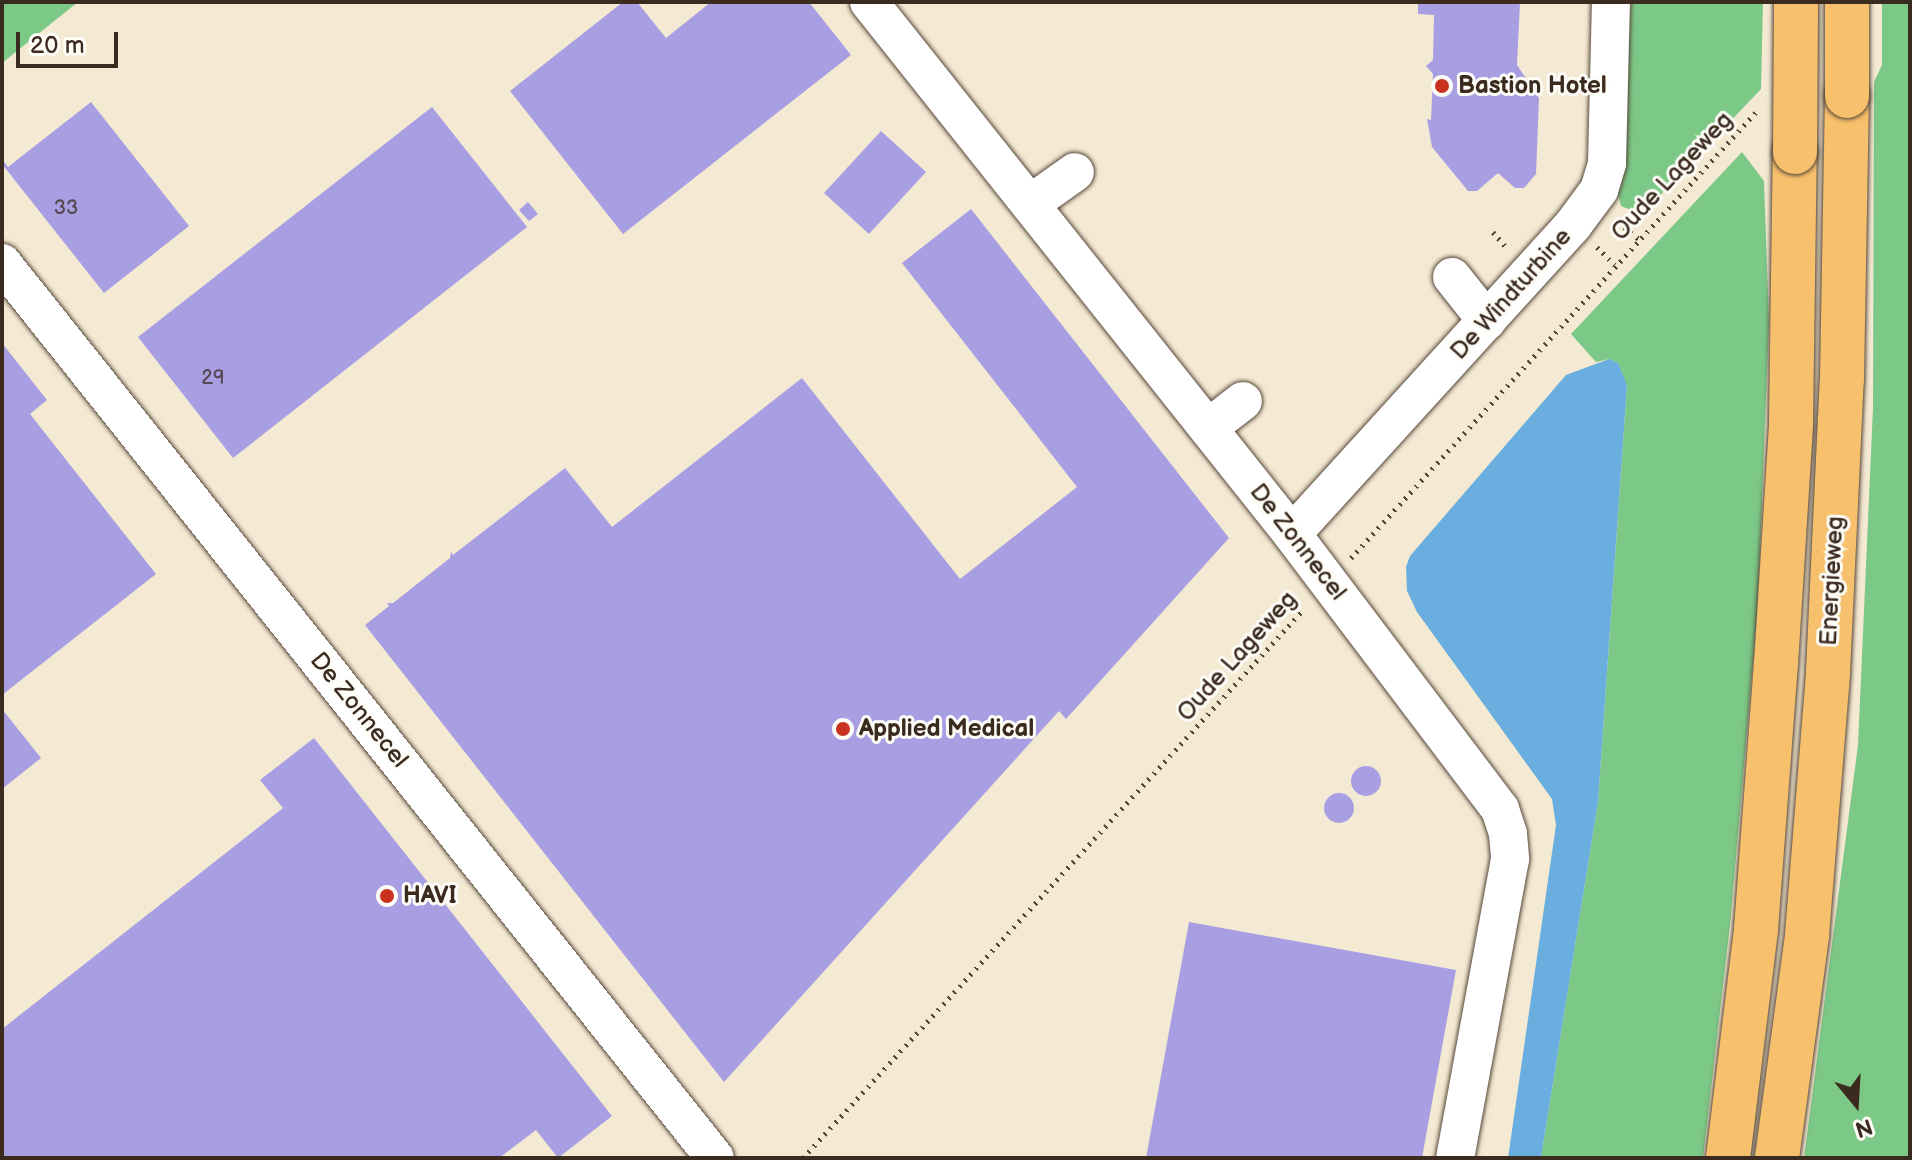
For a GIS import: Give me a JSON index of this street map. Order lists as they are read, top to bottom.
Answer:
{
  "streets": {
    "main road": ["Energieweg"],
    "street": ["De Windturbine", "De Zonnecel"],
    "path": ["Oude Lageweg"]
  },
  "crossings": [
    ["Oude Lageweg", "De Zonnecel"],
    ["De Windturbine", "De Zonnecel"]
  ],
  "places": ["Bastion Hotel", "Applied Medical", "HAVI"],
  "house_numbers": ["33", "29"],
  "scale_bar": "20 m",
  "north": "bottom"
}
